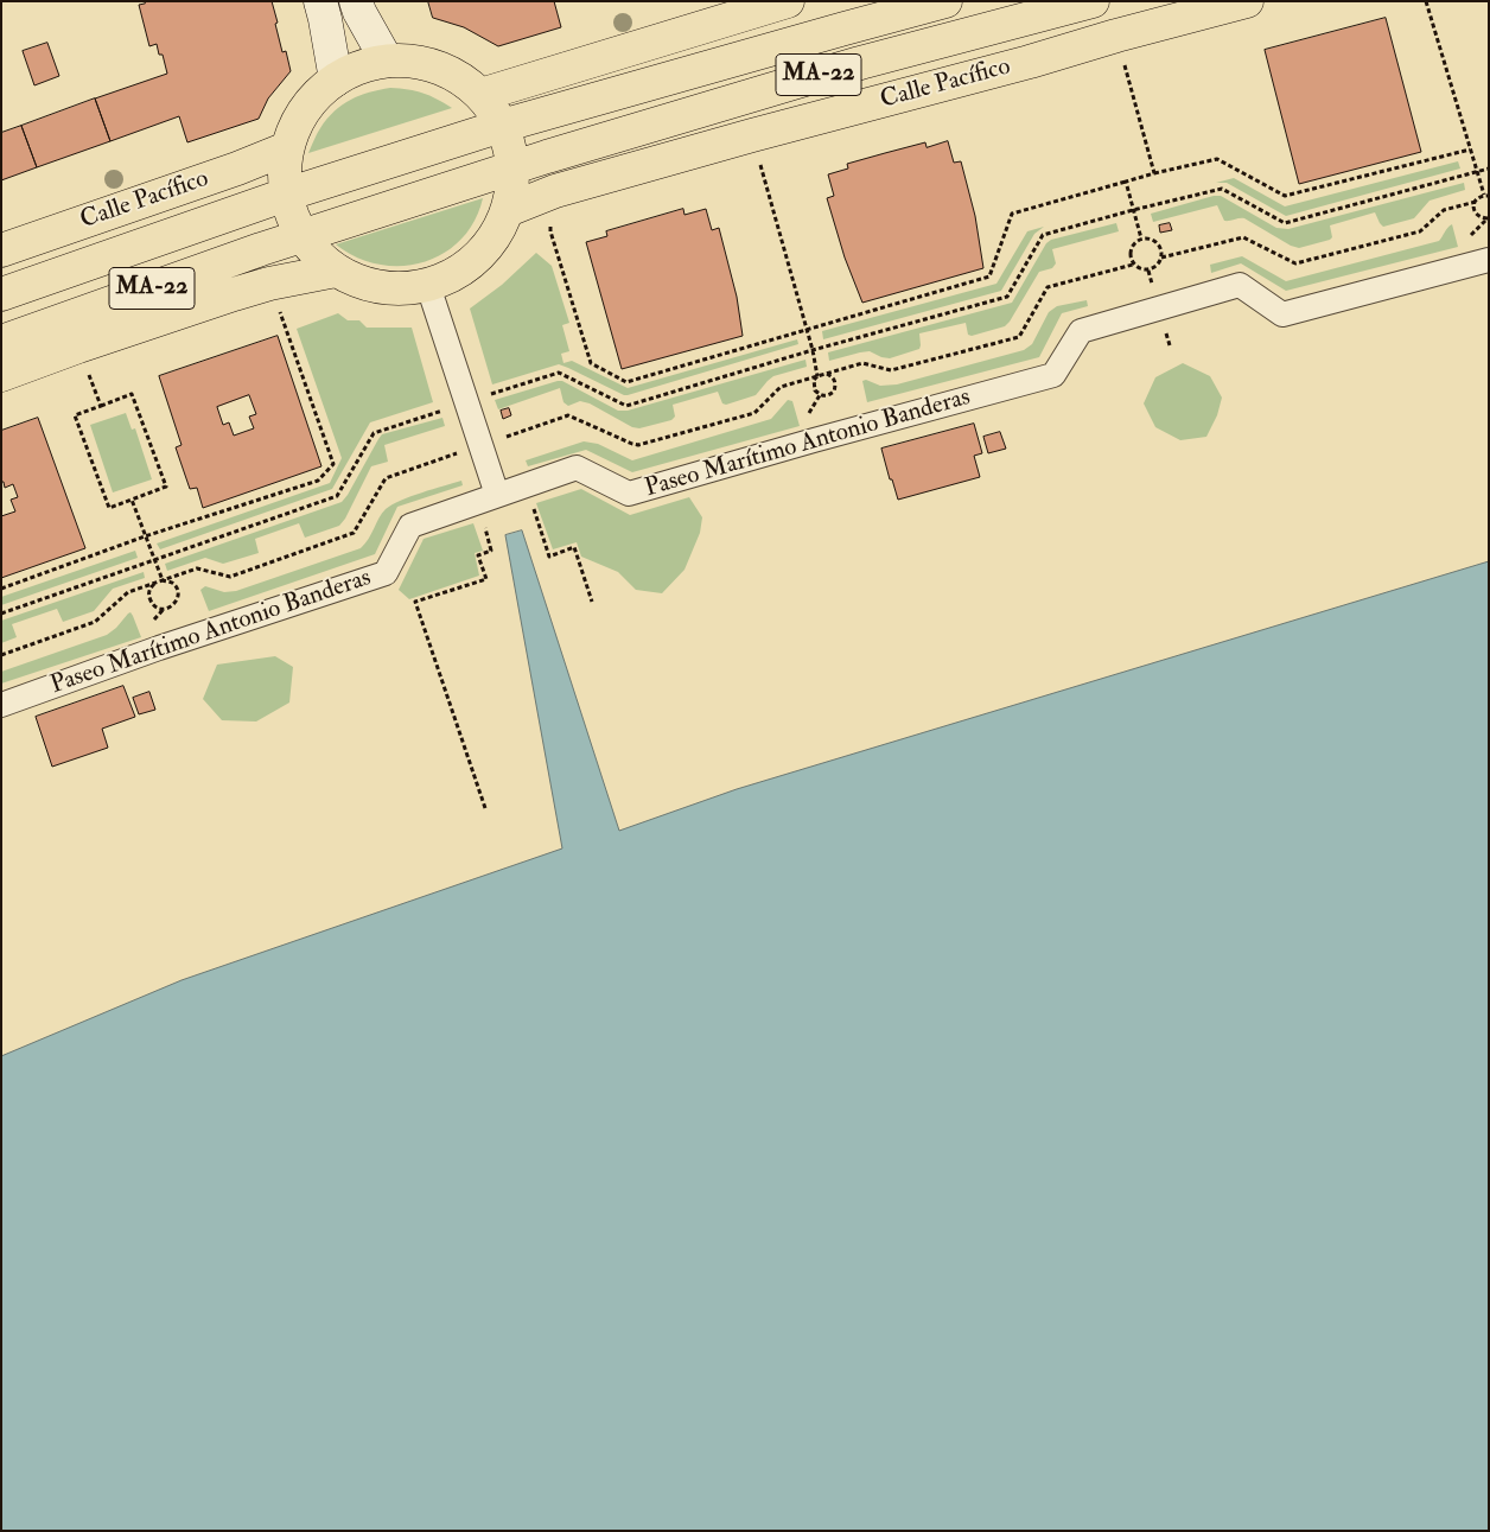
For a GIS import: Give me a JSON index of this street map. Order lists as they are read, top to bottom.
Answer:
{
  "streets": {
    "main road": ["MA-22", "Calle Pacífico"],
    "street": ["Paseo Marítimo Antonio Banderas"]
  }
}
